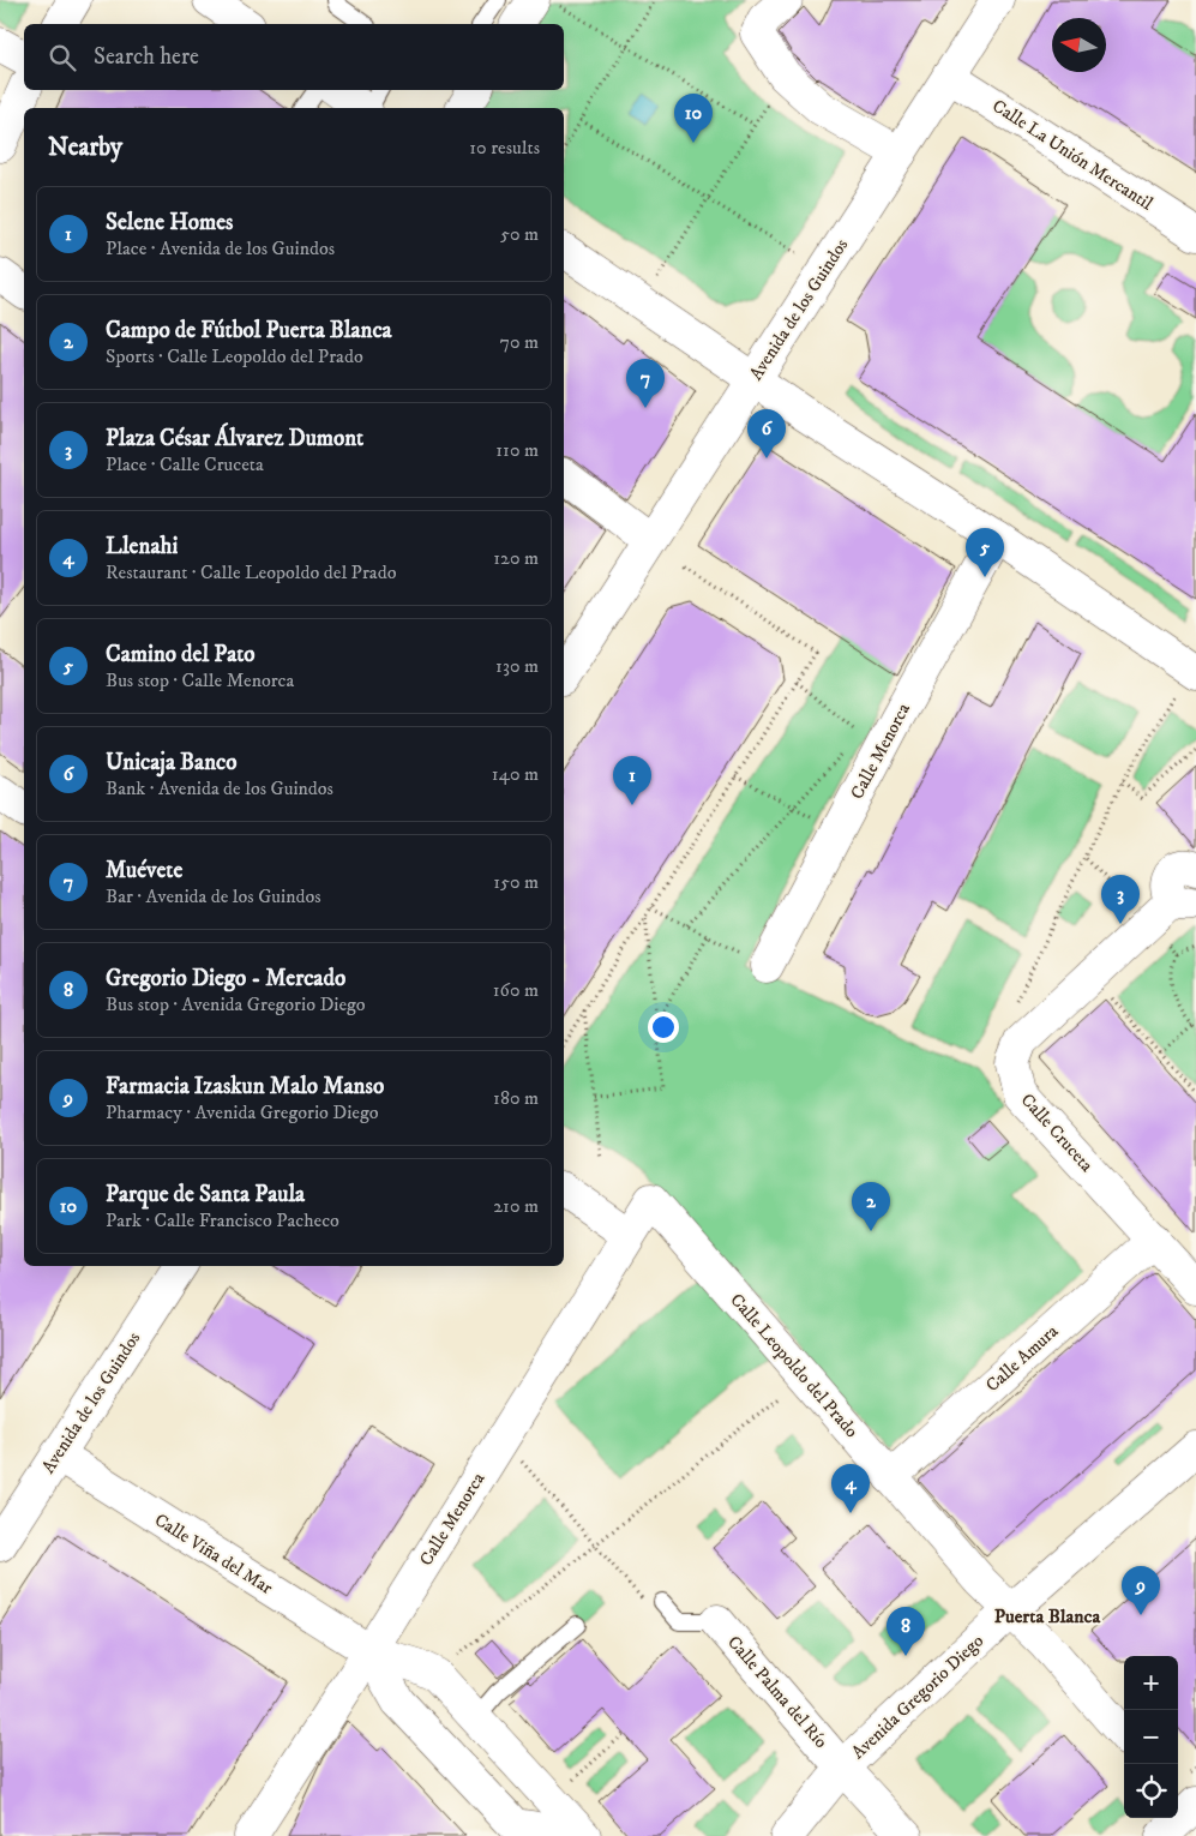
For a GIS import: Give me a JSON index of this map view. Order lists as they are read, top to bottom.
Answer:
{
  "streets": {
    "street": [
      "Calle La Unión Mercantil",
      "Avenida de los Guindos",
      "Calle Menorca",
      "Calle Cruceta",
      "Calle Amura",
      "Calle Leopoldo del Prado",
      "Calle Viña del Mar",
      "Calle Palma del Río",
      "Avenida Gregorio Diego"
    ]
  },
  "crossings": [
    ["Calle La Unión Mercantil", "Avenida de los Guindos"],
    ["Avenida de los Guindos", "Calle Viña del Mar"],
    ["Calle Menorca", "Calle Leopoldo del Prado"],
    ["Calle Menorca", "Calle Viña del Mar"],
    ["Calle Cruceta", "Calle Amura"],
    ["Calle Amura", "Calle Leopoldo del Prado"],
    ["Calle Leopoldo del Prado", "Avenida Gregorio Diego"],
    ["Calle Palma del Río", "Avenida Gregorio Diego"]
  ],
  "districts": ["Puerta Blanca"],
  "north": "left",
  "page": {
    "search": "Search here",
    "pins": [
      "10",
      "7",
      "6",
      "5",
      "1",
      "3",
      "2",
      "4",
      "9",
      "8"
    ],
    "heading": ["Nearby", "10 results"],
    "list": [
      {
        "mark": "1",
        "name": "Selene Homes",
        "note": "Place · Avenida de los Guindos",
        "value": "50 m"
      },
      {
        "mark": "2",
        "name": "Campo de Fútbol Puerta Blanca",
        "note": "Sports · Calle Leopoldo del Prado",
        "value": "70 m"
      },
      {
        "mark": "3",
        "name": "Plaza César Álvarez Dumont",
        "note": "Place · Calle Cruceta",
        "value": "110 m"
      },
      {
        "mark": "4",
        "name": "Llenahi",
        "note": "Restaurant · Calle Leopoldo del Prado",
        "value": "120 m"
      },
      {
        "mark": "5",
        "name": "Camino del Pato",
        "note": "Bus stop · Calle Menorca",
        "value": "130 m"
      },
      {
        "mark": "6",
        "name": "Unicaja Banco",
        "note": "Bank · Avenida de los Guindos",
        "value": "140 m"
      },
      {
        "mark": "7",
        "name": "Muévete",
        "note": "Bar · Avenida de los Guindos",
        "value": "150 m"
      },
      {
        "mark": "8",
        "name": "Gregorio Diego - Mercado",
        "note": "Bus stop · Avenida Gregorio Diego",
        "value": "160 m"
      },
      {
        "mark": "9",
        "name": "Farmacia Izaskun Malo Manso",
        "note": "Pharmacy · Avenida Gregorio Diego",
        "value": "180 m"
      },
      {
        "mark": "10",
        "name": "Parque de Santa Paula",
        "note": "Park · Calle Francisco Pacheco",
        "value": "210 m"
      }
    ],
    "map_buttons": ["+", "−"]
  }
}
